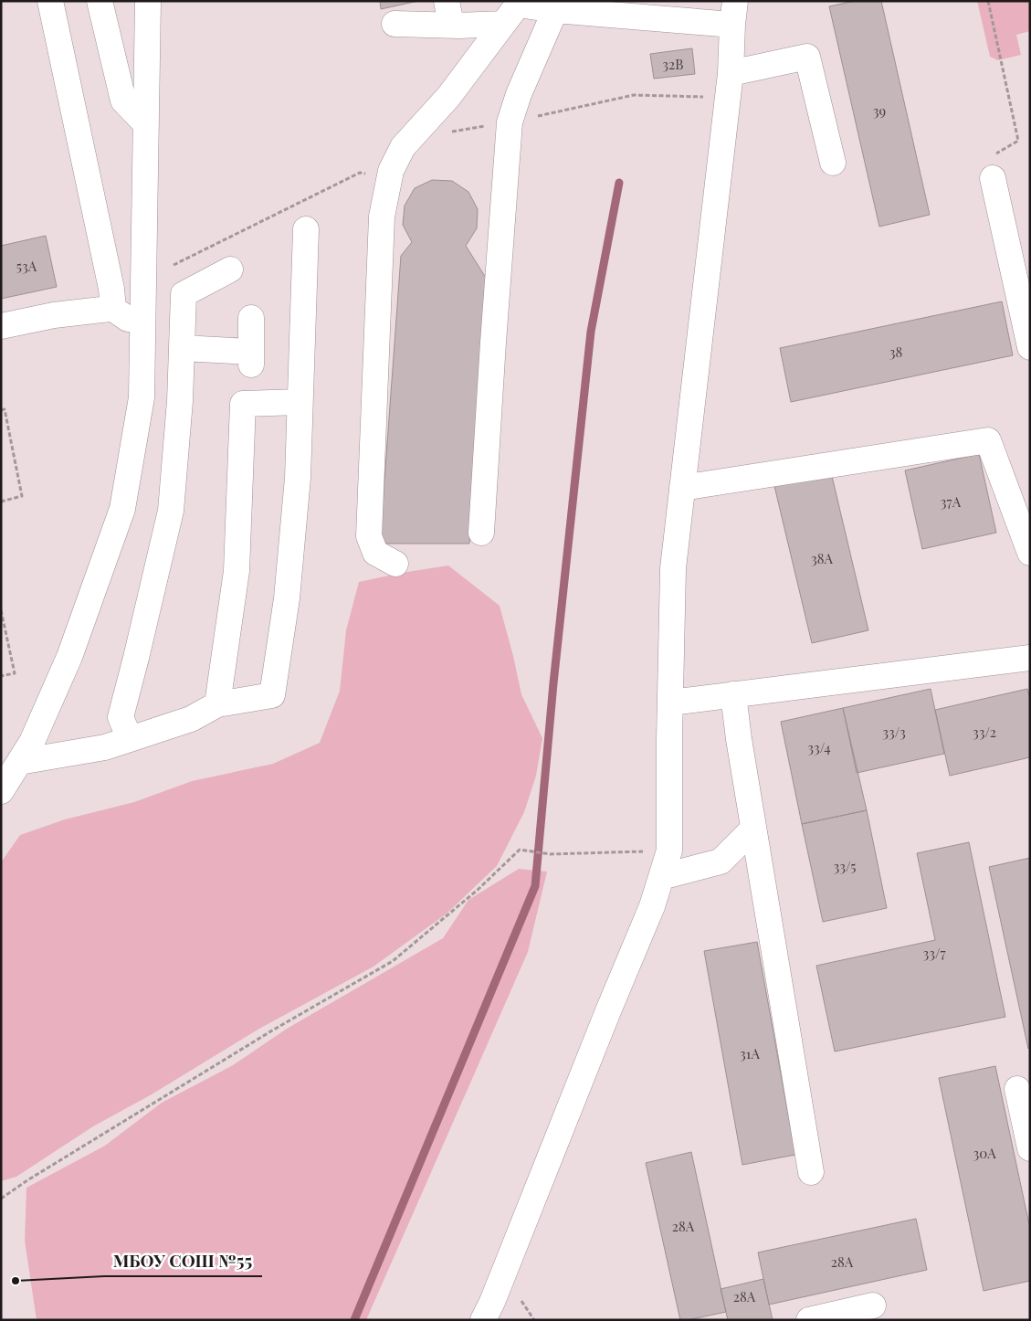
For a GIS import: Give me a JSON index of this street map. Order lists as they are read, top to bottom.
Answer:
{
  "places": ["МБОУ СОШ №55"],
  "house_numbers": [
    "32В",
    "39",
    "53А",
    "38",
    "37А",
    "38А",
    "33/3",
    "33/2",
    "33/4",
    "33/5",
    "33/7",
    "31А",
    "30А",
    "28А",
    "28А",
    "28А"
  ]
}
